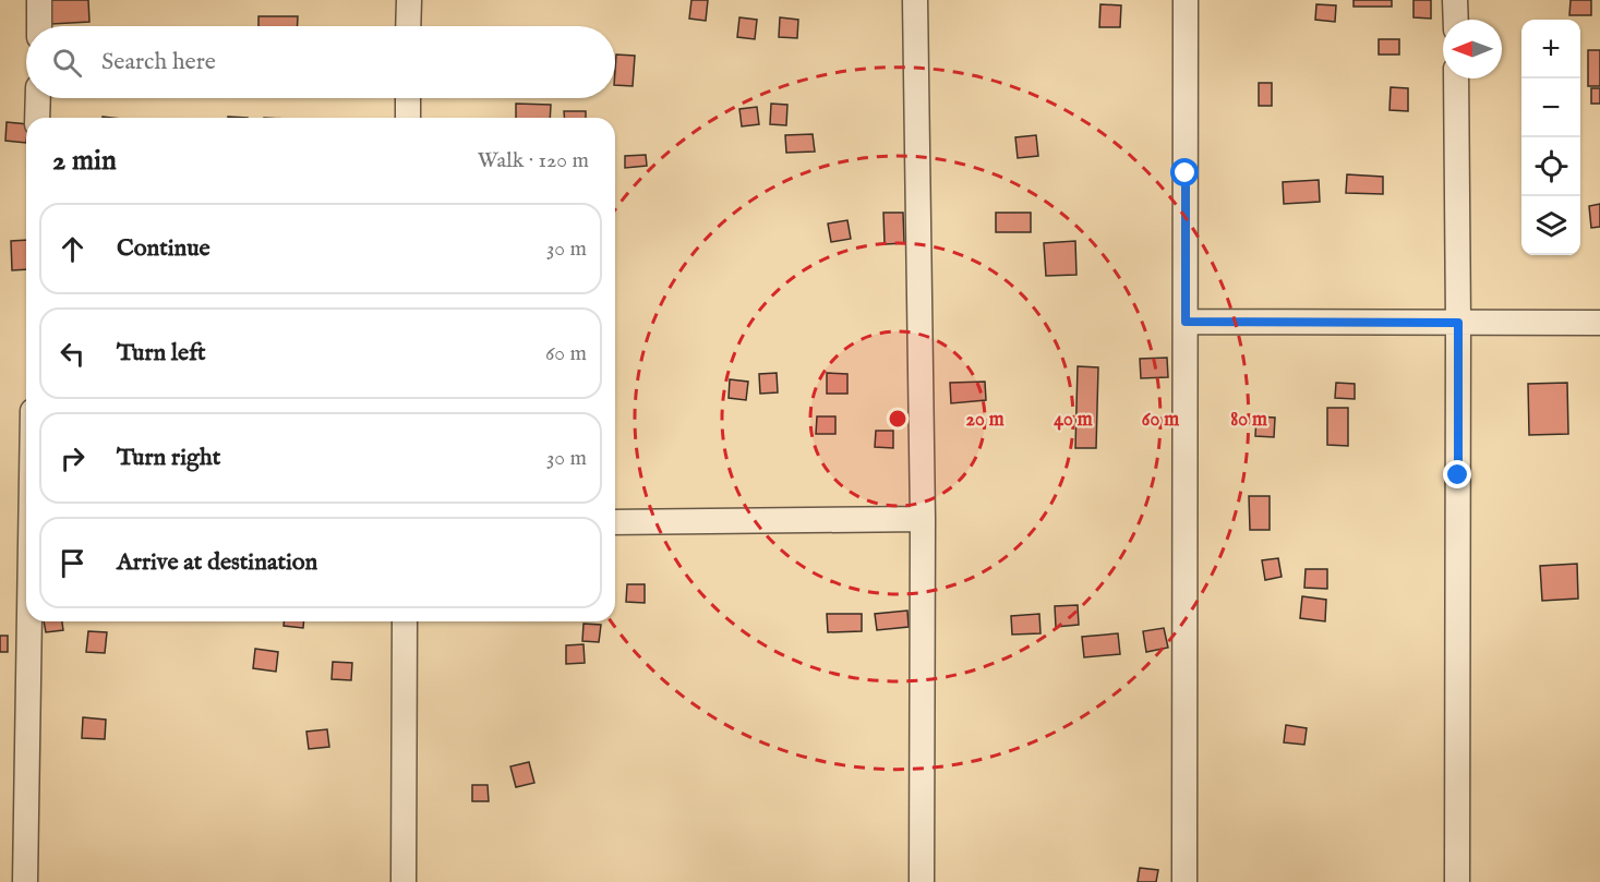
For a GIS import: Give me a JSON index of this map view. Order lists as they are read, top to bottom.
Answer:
{
  "north": "left",
  "page": {
    "map_buttons": ["+", "−"],
    "search": "Search here",
    "heading": ["2 min", "Walk · 120 m"],
    "list": [
      ["Continue", "30 m"],
      ["Turn left", "60 m"],
      ["Turn right", "30 m"],
      "Arrive at destination"
    ]
  },
  "rings": [
    "20 m",
    "40 m",
    "60 m",
    "80 m"
  ]
}
